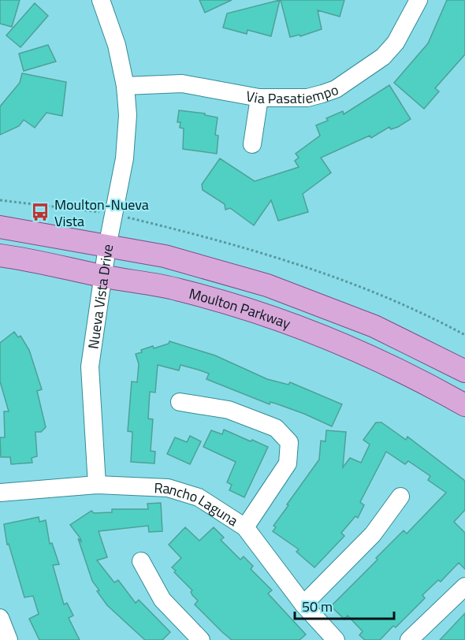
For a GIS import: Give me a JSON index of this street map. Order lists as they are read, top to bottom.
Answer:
{
  "streets": {
    "main road": ["Moulton Parkway"],
    "street": ["Via Pasatiempo", "Nueva Vista Drive", "Rancho Laguna"]
  },
  "crossings": [
    ["Via Pasatiempo", "Nueva Vista Drive"],
    ["Nueva Vista Drive", "Moulton Parkway"],
    ["Nueva Vista Drive", "Rancho Laguna"]
  ],
  "places": {
    "bus stop": ["Moulton-Nueva Vista"]
  },
  "scale_bar": "50 m"
}
